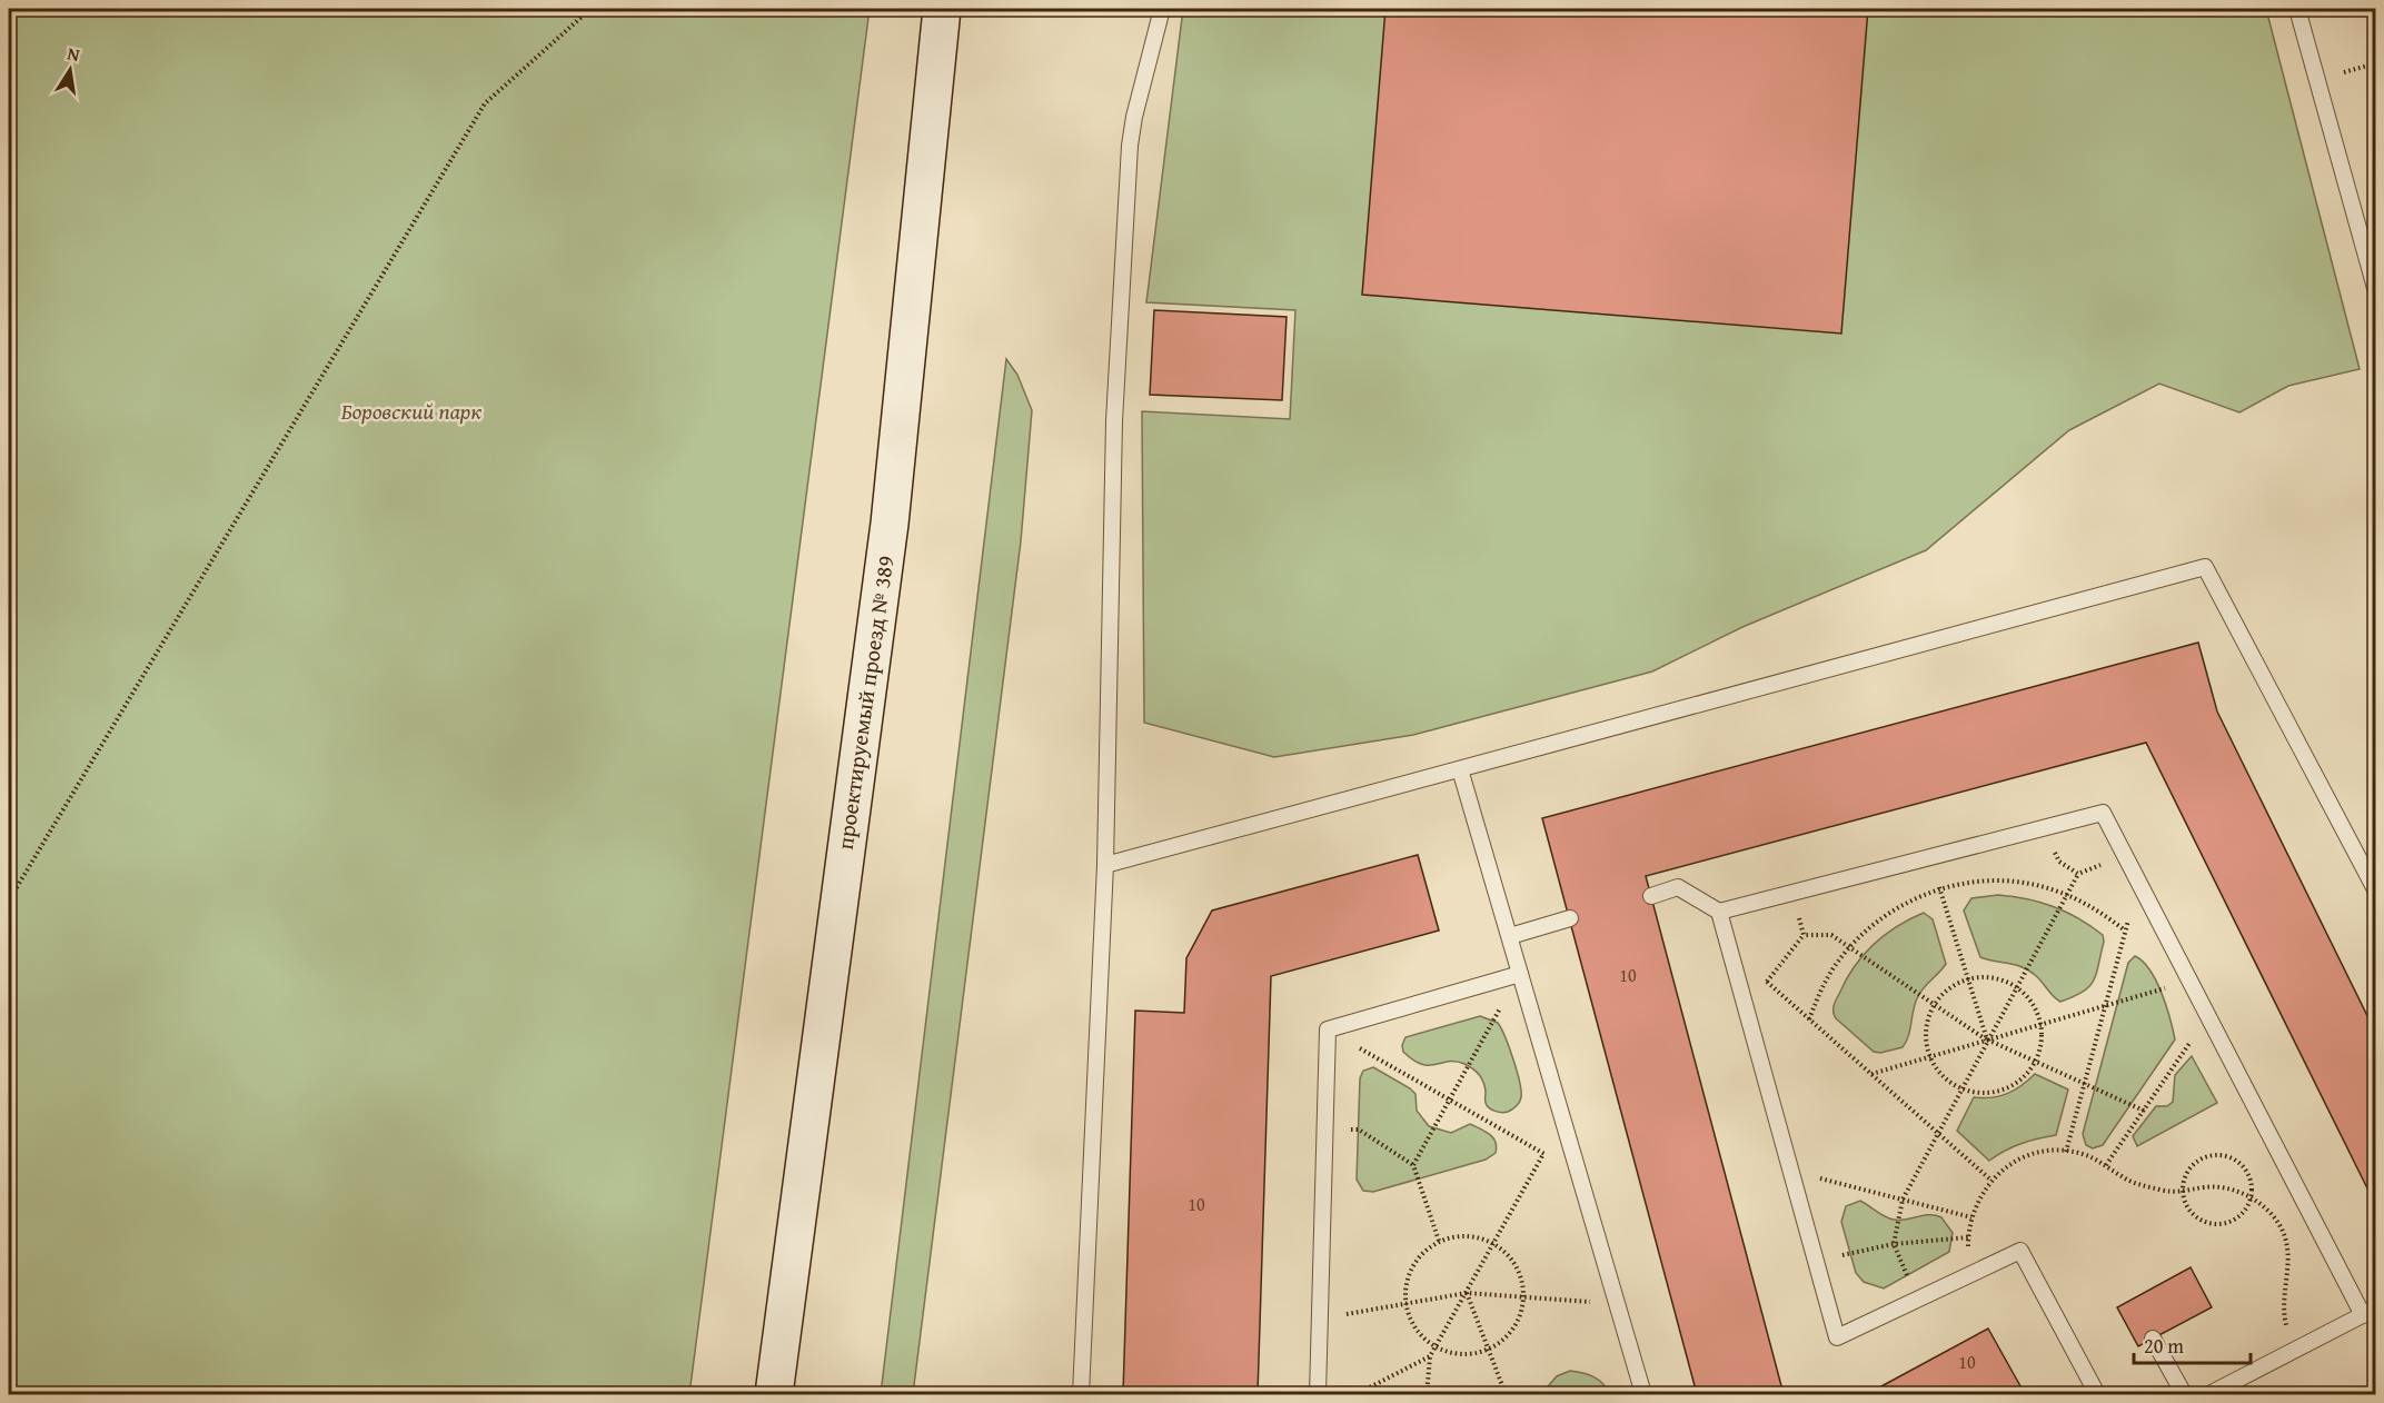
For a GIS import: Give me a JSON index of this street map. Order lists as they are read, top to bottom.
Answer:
{
  "streets": {
    "main road": ["проектируемый проезд № 389"]
  },
  "parks": ["Боровский парк"],
  "house_numbers": ["10", "10", "10"],
  "scale_bar": "20 m",
  "north": "top"
}
